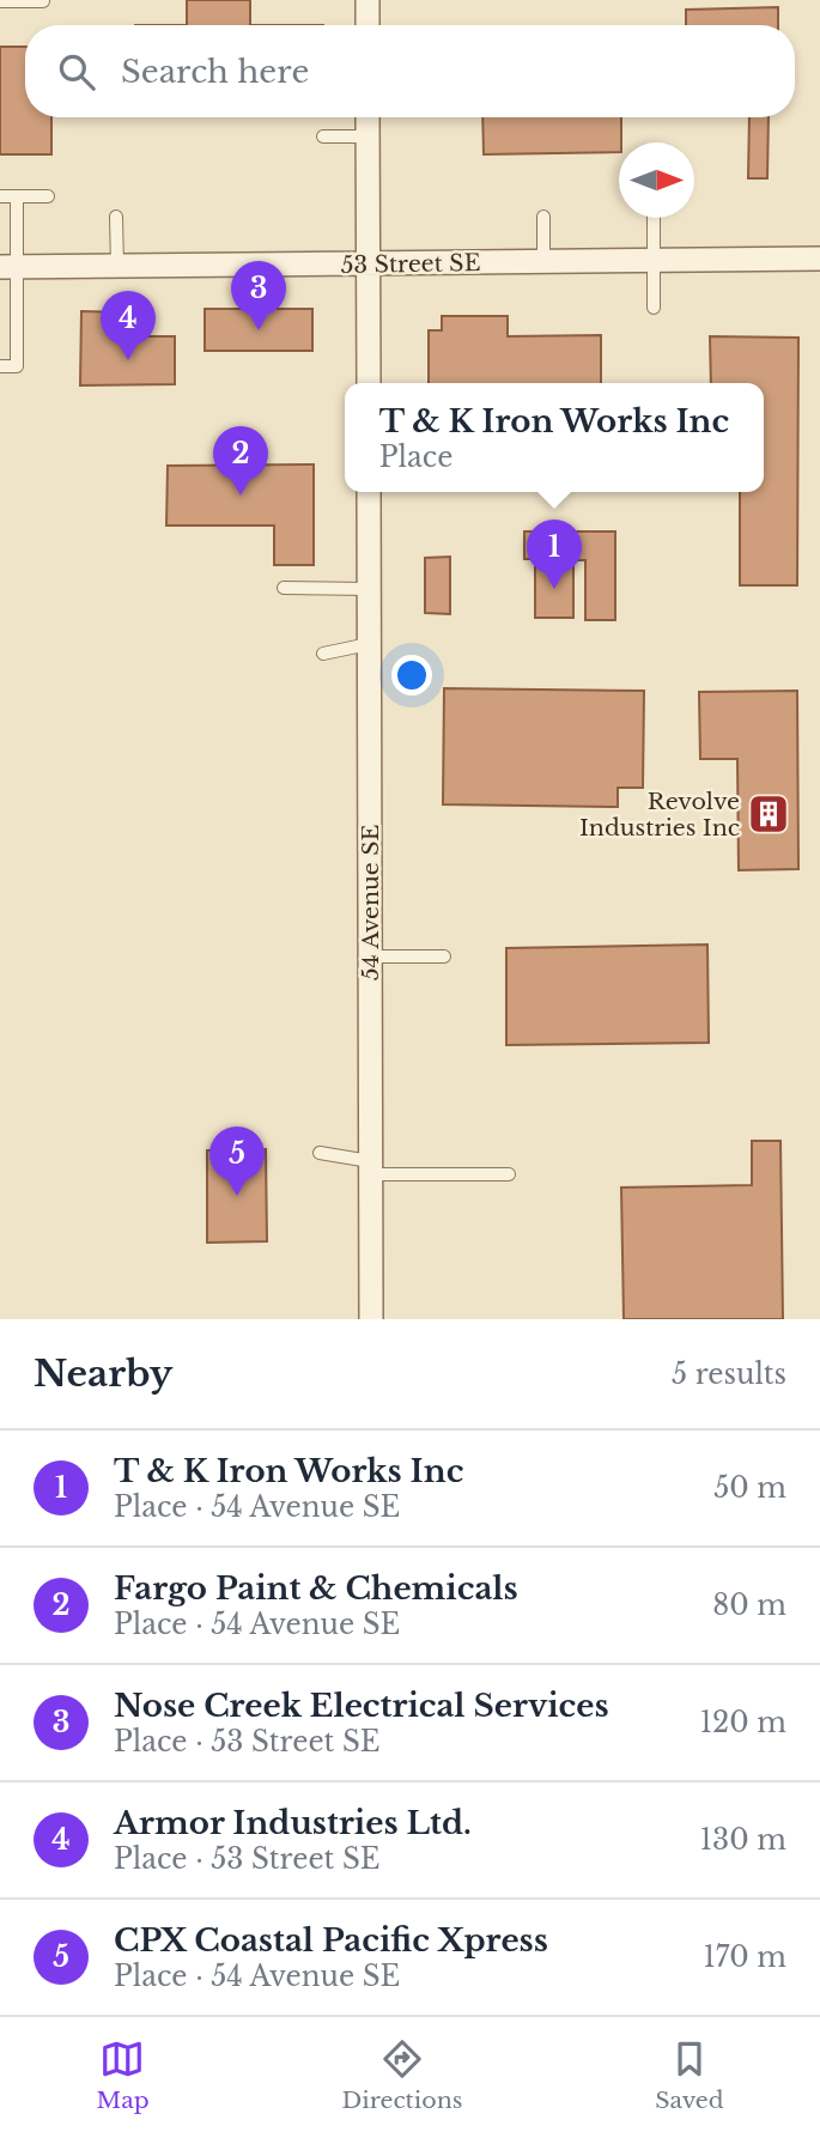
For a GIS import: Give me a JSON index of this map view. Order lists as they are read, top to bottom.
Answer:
{
  "streets": {
    "street": ["53 Street SE", "54 Avenue SE"]
  },
  "places": {
    "building": ["Revolve Industries Inc"]
  },
  "north": "right",
  "page": {
    "search": "Search here",
    "pins": [
      "3",
      "4",
      "2",
      "1",
      "5"
    ],
    "popup": ["T & K Iron Works Inc", "Place"],
    "heading": ["Nearby", "5 results"],
    "list": [
      {
        "mark": "1",
        "name": "T & K Iron Works Inc",
        "note": "Place · 54 Avenue SE",
        "value": "50 m"
      },
      {
        "mark": "2",
        "name": "Fargo Paint & Chemicals",
        "note": "Place · 54 Avenue SE",
        "value": "80 m"
      },
      {
        "mark": "3",
        "name": "Nose Creek Electrical Services",
        "note": "Place · 53 Street SE",
        "value": "120 m"
      },
      {
        "mark": "4",
        "name": "Armor Industries Ltd.",
        "note": "Place · 53 Street SE",
        "value": "130 m"
      },
      {
        "mark": "5",
        "name": "CPX Coastal Pacific Xpress",
        "note": "Place · 54 Avenue SE",
        "value": "170 m"
      }
    ],
    "nav": ["Map", "Directions", "Saved"]
  }
}
